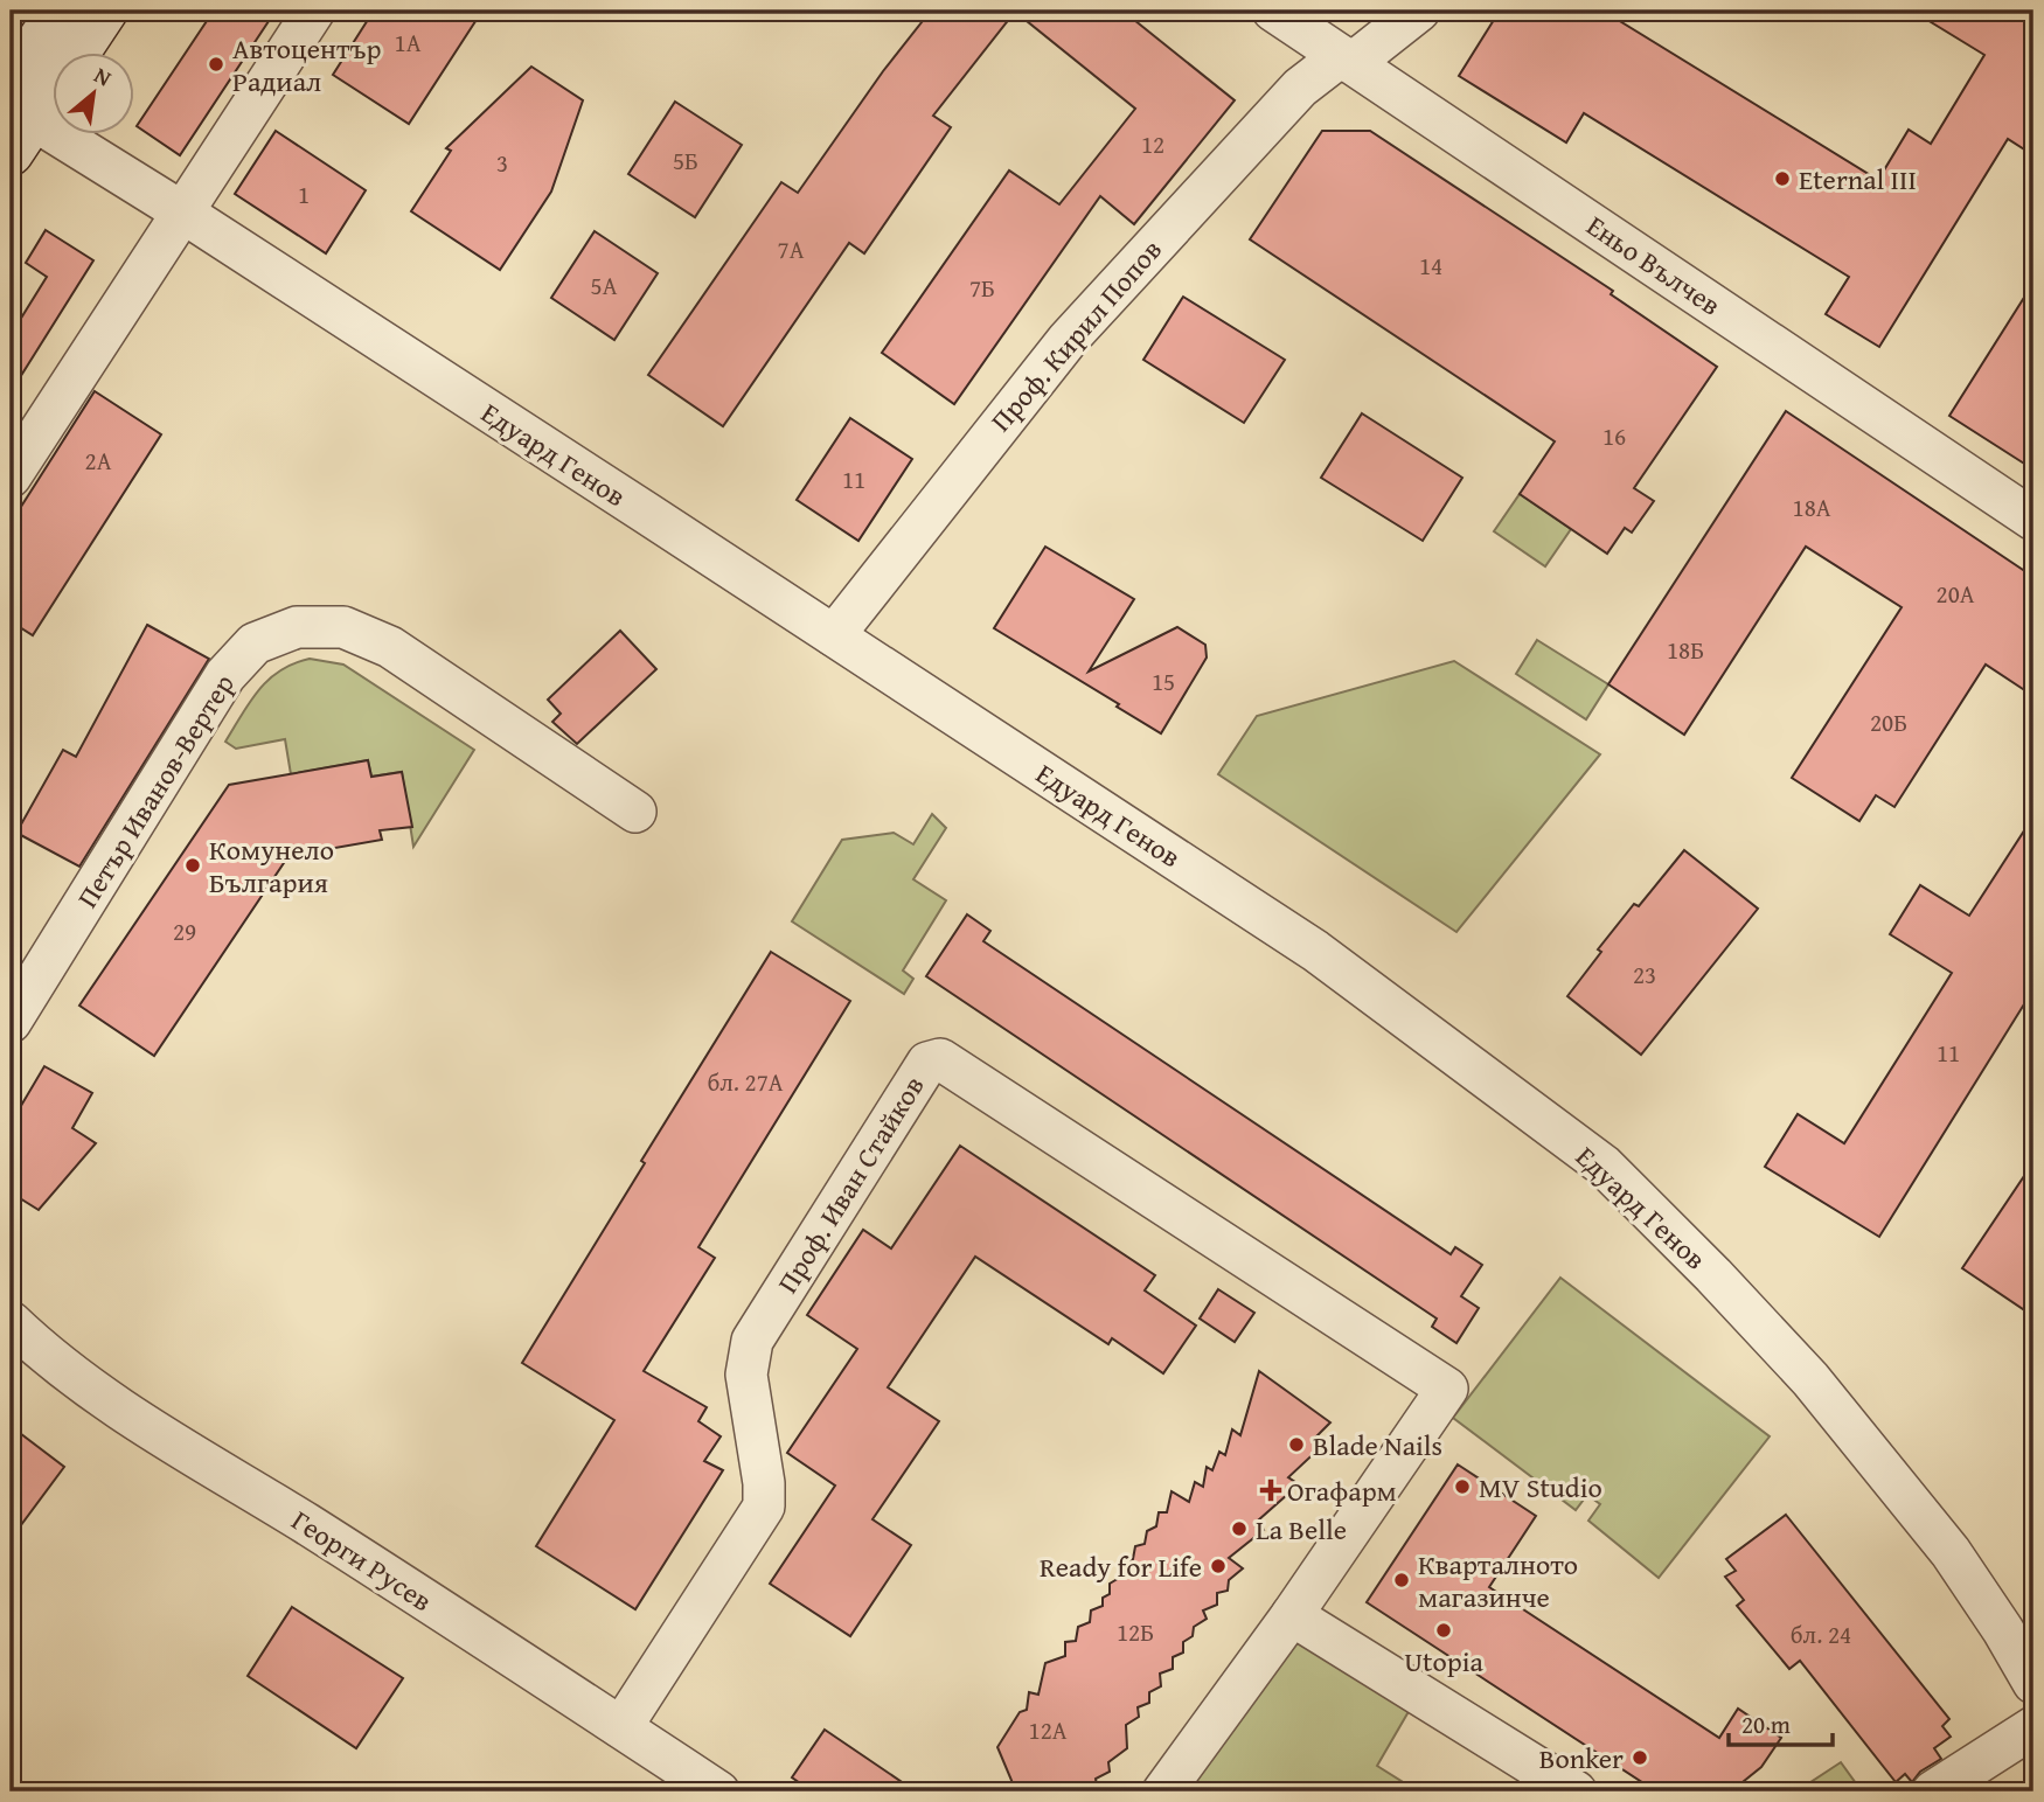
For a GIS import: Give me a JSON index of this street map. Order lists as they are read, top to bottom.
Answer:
{
  "streets": {
    "street": [
      "Еньо Вълчев",
      "Проф. Кирил Попов",
      "Едуард Генов",
      "Петър Иванов-Вертер",
      "Проф. Иван Стайков",
      "Георги Русев"
    ]
  },
  "crossings": [
    ["Еньо Вълчев", "Проф. Кирил Попов"],
    ["Проф. Кирил Попов", "Едуард Генов"],
    ["Проф. Иван Стайков", "Георги Русев"]
  ],
  "places": {
    "other": [
      "Автоцентър Радиал",
      "Eternal III",
      "Комунело България",
      "Blade Nails",
      "MV Studio",
      "La Belle",
      "Ready for Life",
      "Кварталното магазинче",
      "Utopia",
      "Bonker"
    ],
    "health": ["Огафарм"]
  },
  "house_numbers": [
    "1А",
    "12",
    "5Б",
    "3",
    "1",
    "7А",
    "14",
    "5А",
    "7Б",
    "16",
    "2А",
    "11",
    "18А",
    "20А",
    "18Б",
    "15",
    "20Б",
    "29",
    "23",
    "11",
    "бл. 27А",
    "12Б",
    "бл. 24",
    "12А"
  ],
  "scale_bar": "20 m",
  "north": "top right"
}
